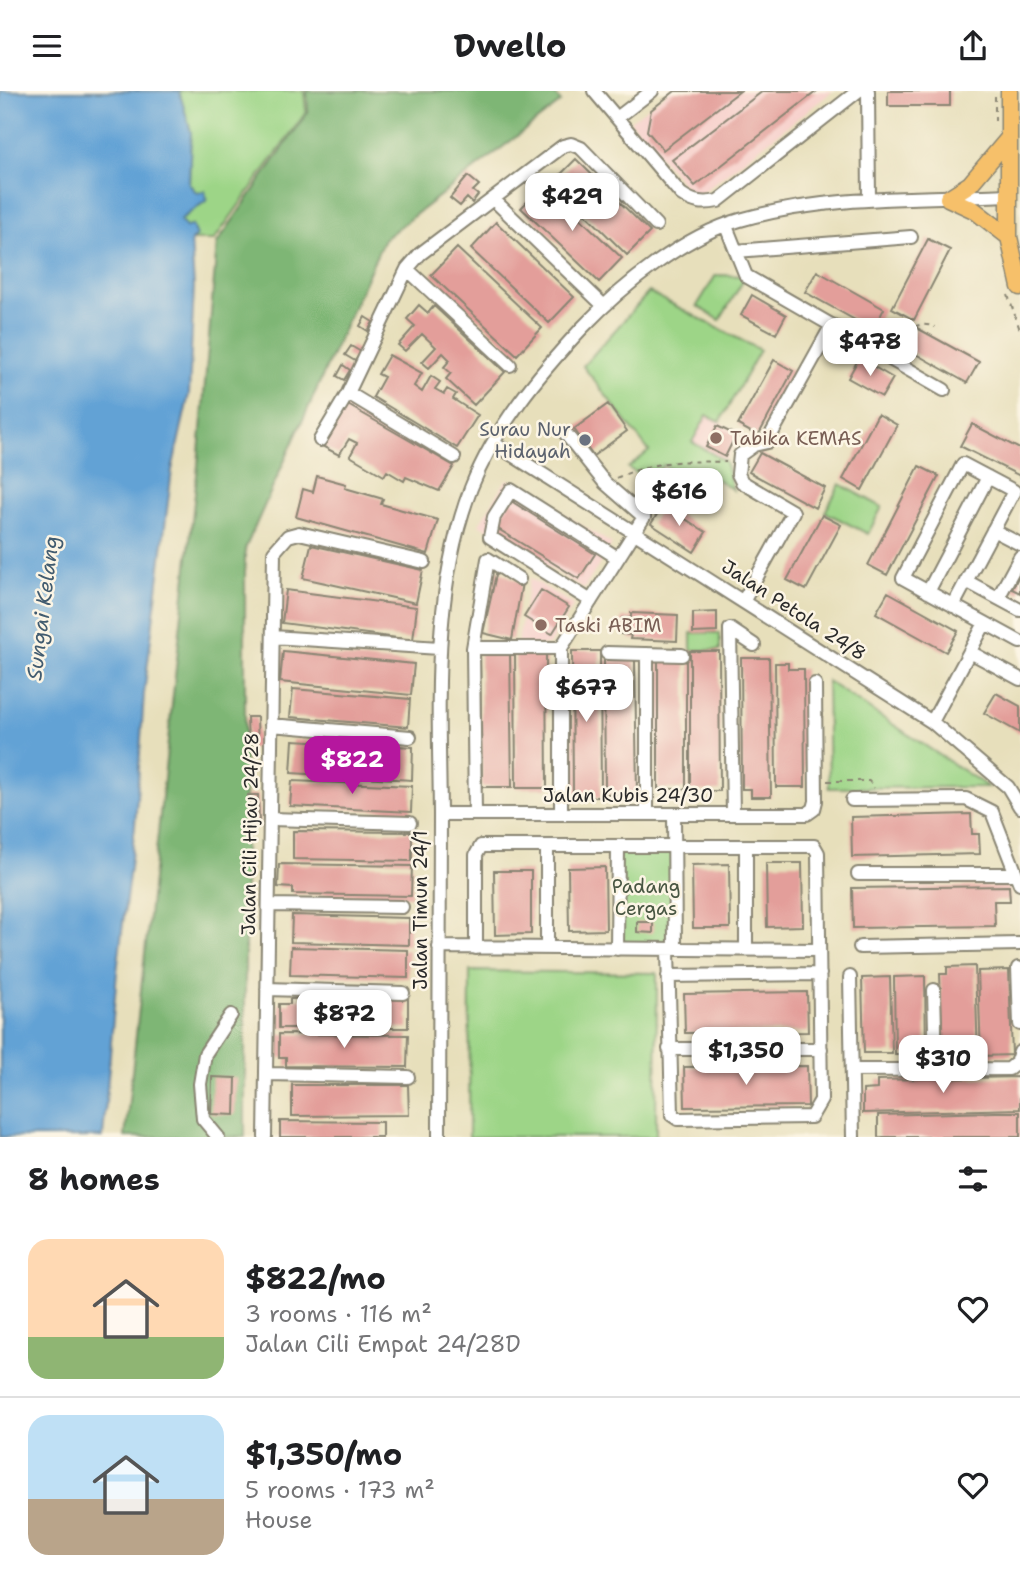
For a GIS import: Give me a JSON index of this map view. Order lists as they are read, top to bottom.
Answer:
{
  "streets": {
    "street": [
      "Jalan Petola 24/8",
      "Jalan Kubis 24/30",
      "Jalan Cili Hijau 24/28",
      "Jalan Timun 24/1"
    ]
  },
  "crossings": [
    ["Jalan Petola 24/8", "Jalan Timun 24/1"],
    ["Jalan Kubis 24/30", "Jalan Timun 24/1"]
  ],
  "water": ["Sungai Kelang"],
  "parks": ["Padang Cergas"],
  "places": ["Tabika KEMAS", "Surau Nur Hidayah", "Taski ABIM"],
  "page": {
    "header": "Dwello",
    "price": [
      "$429",
      "$478",
      "$616",
      "$677",
      "$822",
      "$872",
      "$1,350",
      "$310"
    ],
    "heading": "8 homes",
    "list": [
      {
        "name": "$822/mo",
        "note": "3 rooms · 116 m² · Jalan Cili Empat 24/28D"
      },
      {
        "name": "$1,350/mo",
        "note": "5 rooms · 173 m² · House"
      }
    ]
  }
}
